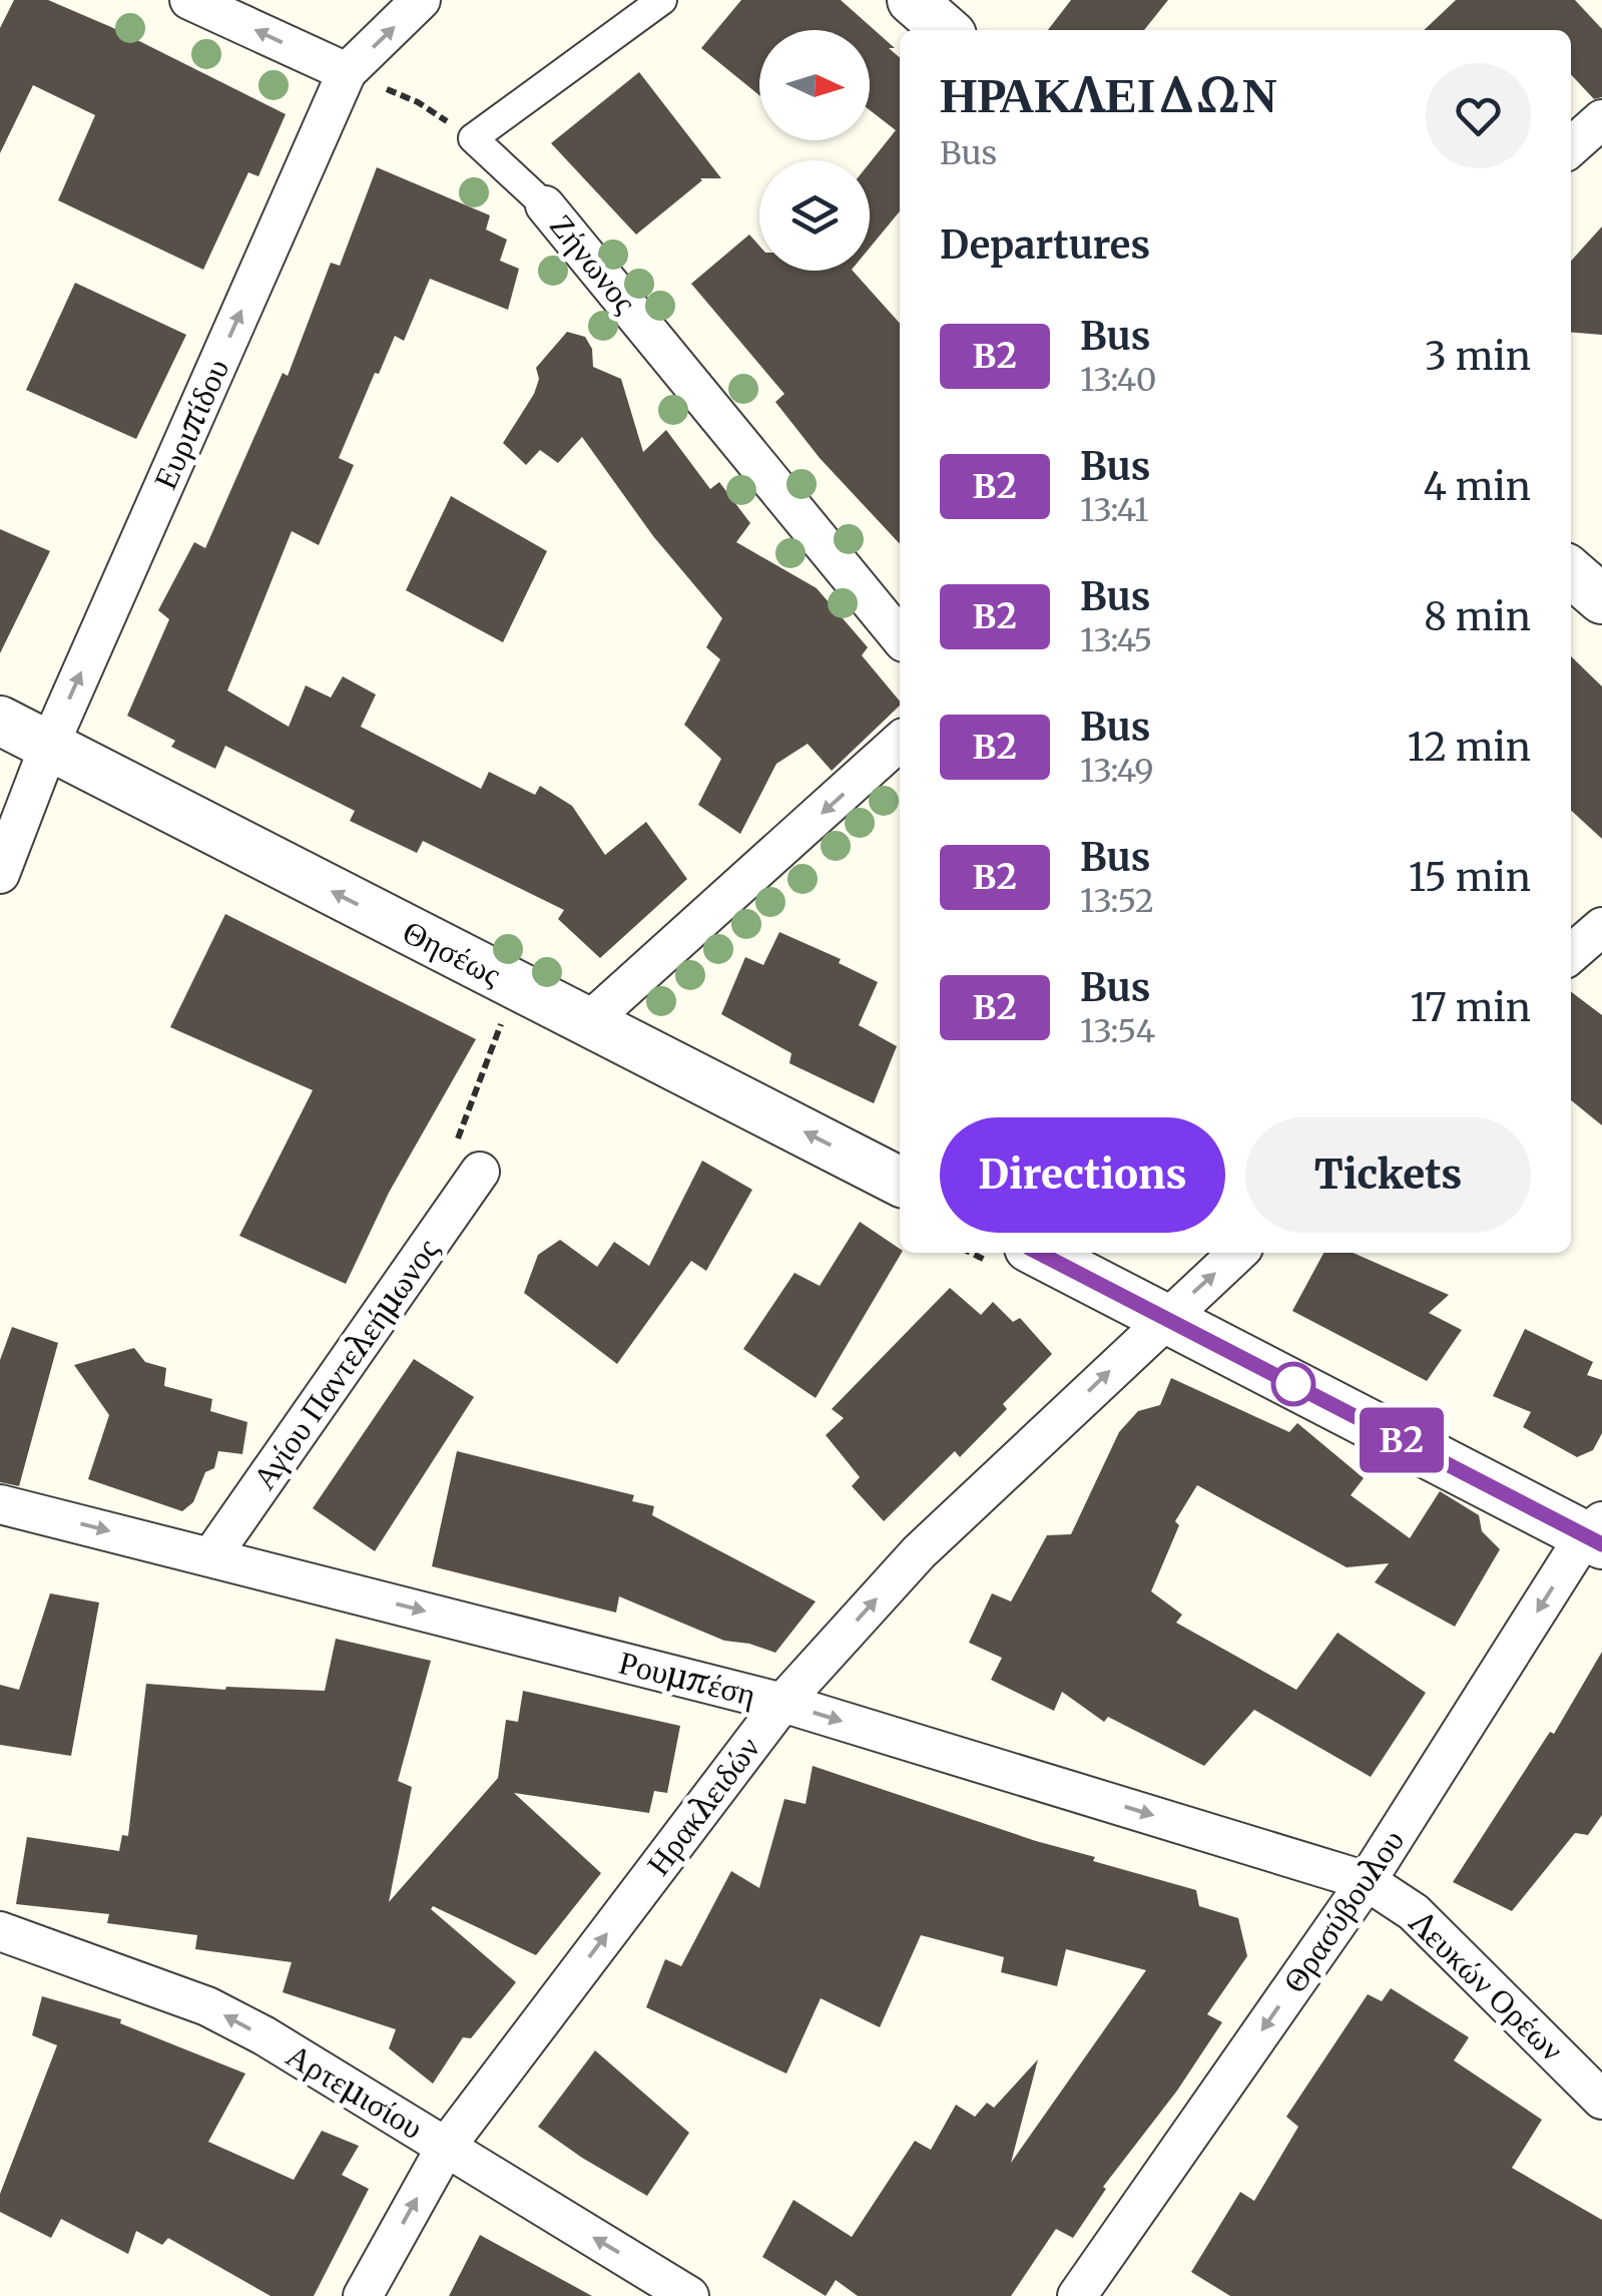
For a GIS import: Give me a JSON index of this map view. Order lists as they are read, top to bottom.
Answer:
{
  "streets": {
    "street": [
      "Ζήνωνος",
      "Ευριπίδου",
      "Θησέως",
      "Αγίου Παντελεήμωνος",
      "Ρουμπέση",
      "Ηρακλειδών",
      "Θρασύβουλου",
      "Λευκών Ορέων",
      "Αρτεμισίου"
    ]
  },
  "crossings": [
    ["Ευριπίδου", "Θησέως"],
    ["Αγίου Παντελεήμωνος", "Ρουμπέση"],
    ["Ρουμπέση", "Ηρακλειδών"],
    ["Ρουμπέση", "Θρασύβουλου"],
    ["Ρουμπέση", "Λευκών Ορέων"],
    ["Ηρακλειδών", "Αρτεμισίου"],
    ["Θρασύβουλου", "Λευκών Ορέων"]
  ],
  "one_way": [
    "Ευριπίδου",
    "Θησέως",
    "Ρουμπέση",
    "Ηρακλειδών",
    "Θρασύβουλου",
    "Αρτεμισίου"
  ],
  "lines": ["bus line Β2"],
  "north": "right",
  "page": {
    "on_map": "Β2",
    "heading": [
      ["ΗΡΑΚΛΕΙΔΩΝ", "Bus"],
      "Departures"
    ],
    "list": [
      {
        "mark": "Β2",
        "name": "Bus",
        "note": "13:40",
        "value": "3 min"
      },
      {
        "mark": "Β2",
        "name": "Bus",
        "note": "13:41",
        "value": "4 min"
      },
      {
        "mark": "Β2",
        "name": "Bus",
        "note": "13:45",
        "value": "8 min"
      },
      {
        "mark": "Β2",
        "name": "Bus",
        "note": "13:49",
        "value": "12 min"
      },
      {
        "mark": "Β2",
        "name": "Bus",
        "note": "13:52",
        "value": "15 min"
      },
      {
        "mark": "Β2",
        "name": "Bus",
        "note": "13:54",
        "value": "17 min"
      }
    ],
    "buttons": ["Directions", "Tickets"]
  }
}
